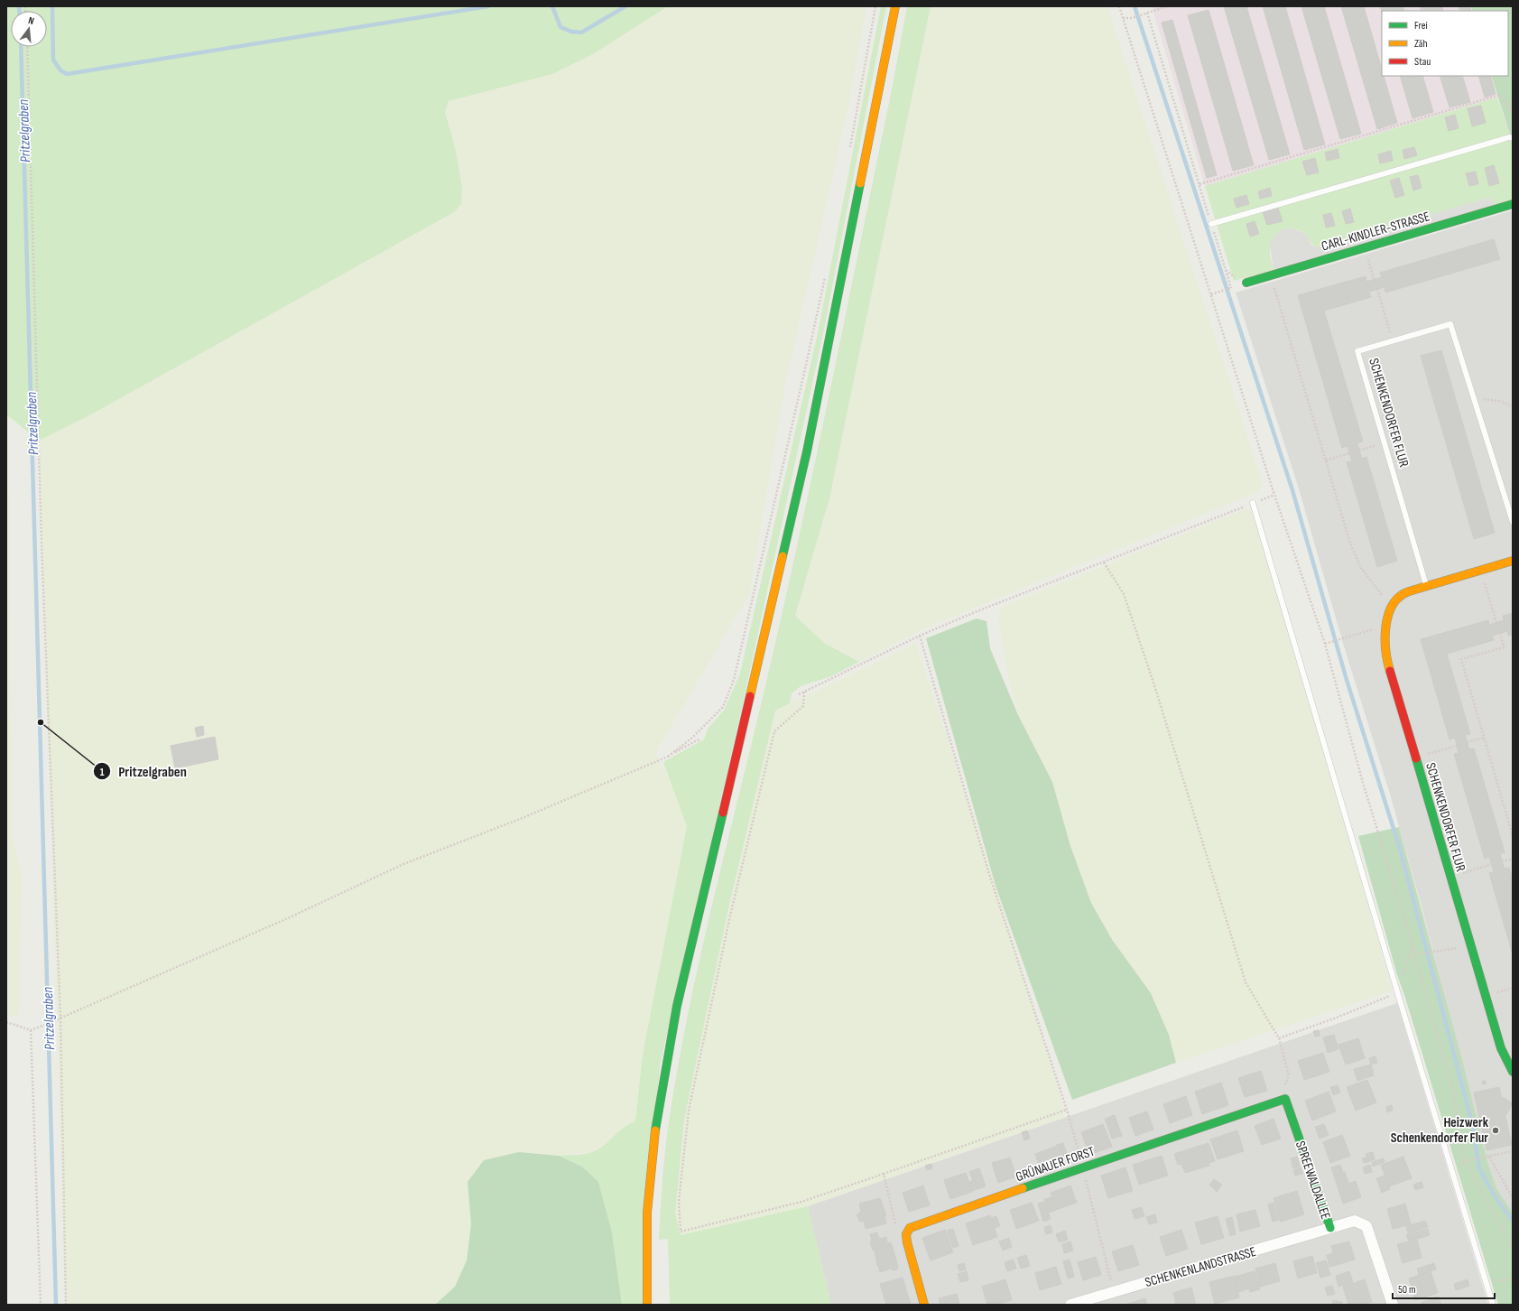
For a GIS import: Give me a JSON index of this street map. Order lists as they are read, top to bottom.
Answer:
{
  "streets": {
    "street": [
      "CARL-KINDLER-STRASSE",
      "SCHENKENDORFER FLUR",
      "GRÜNAUER FORST",
      "SPREEWALDALLEE",
      "SCHENKENLANDSTRASSE"
    ]
  },
  "crossings": [
    ["GRÜNAUER FORST", "SPREEWALDALLEE"],
    ["SPREEWALDALLEE", "SCHENKENLANDSTRASSE"]
  ],
  "water": ["Pritzelgraben"],
  "places": ["Pritzelgraben", "Heizwerk Schenkendorfer Flur"],
  "legend": ["Frei", "Zäh", "Stau"],
  "scale_bar": "50 m",
  "north": "top"
}
